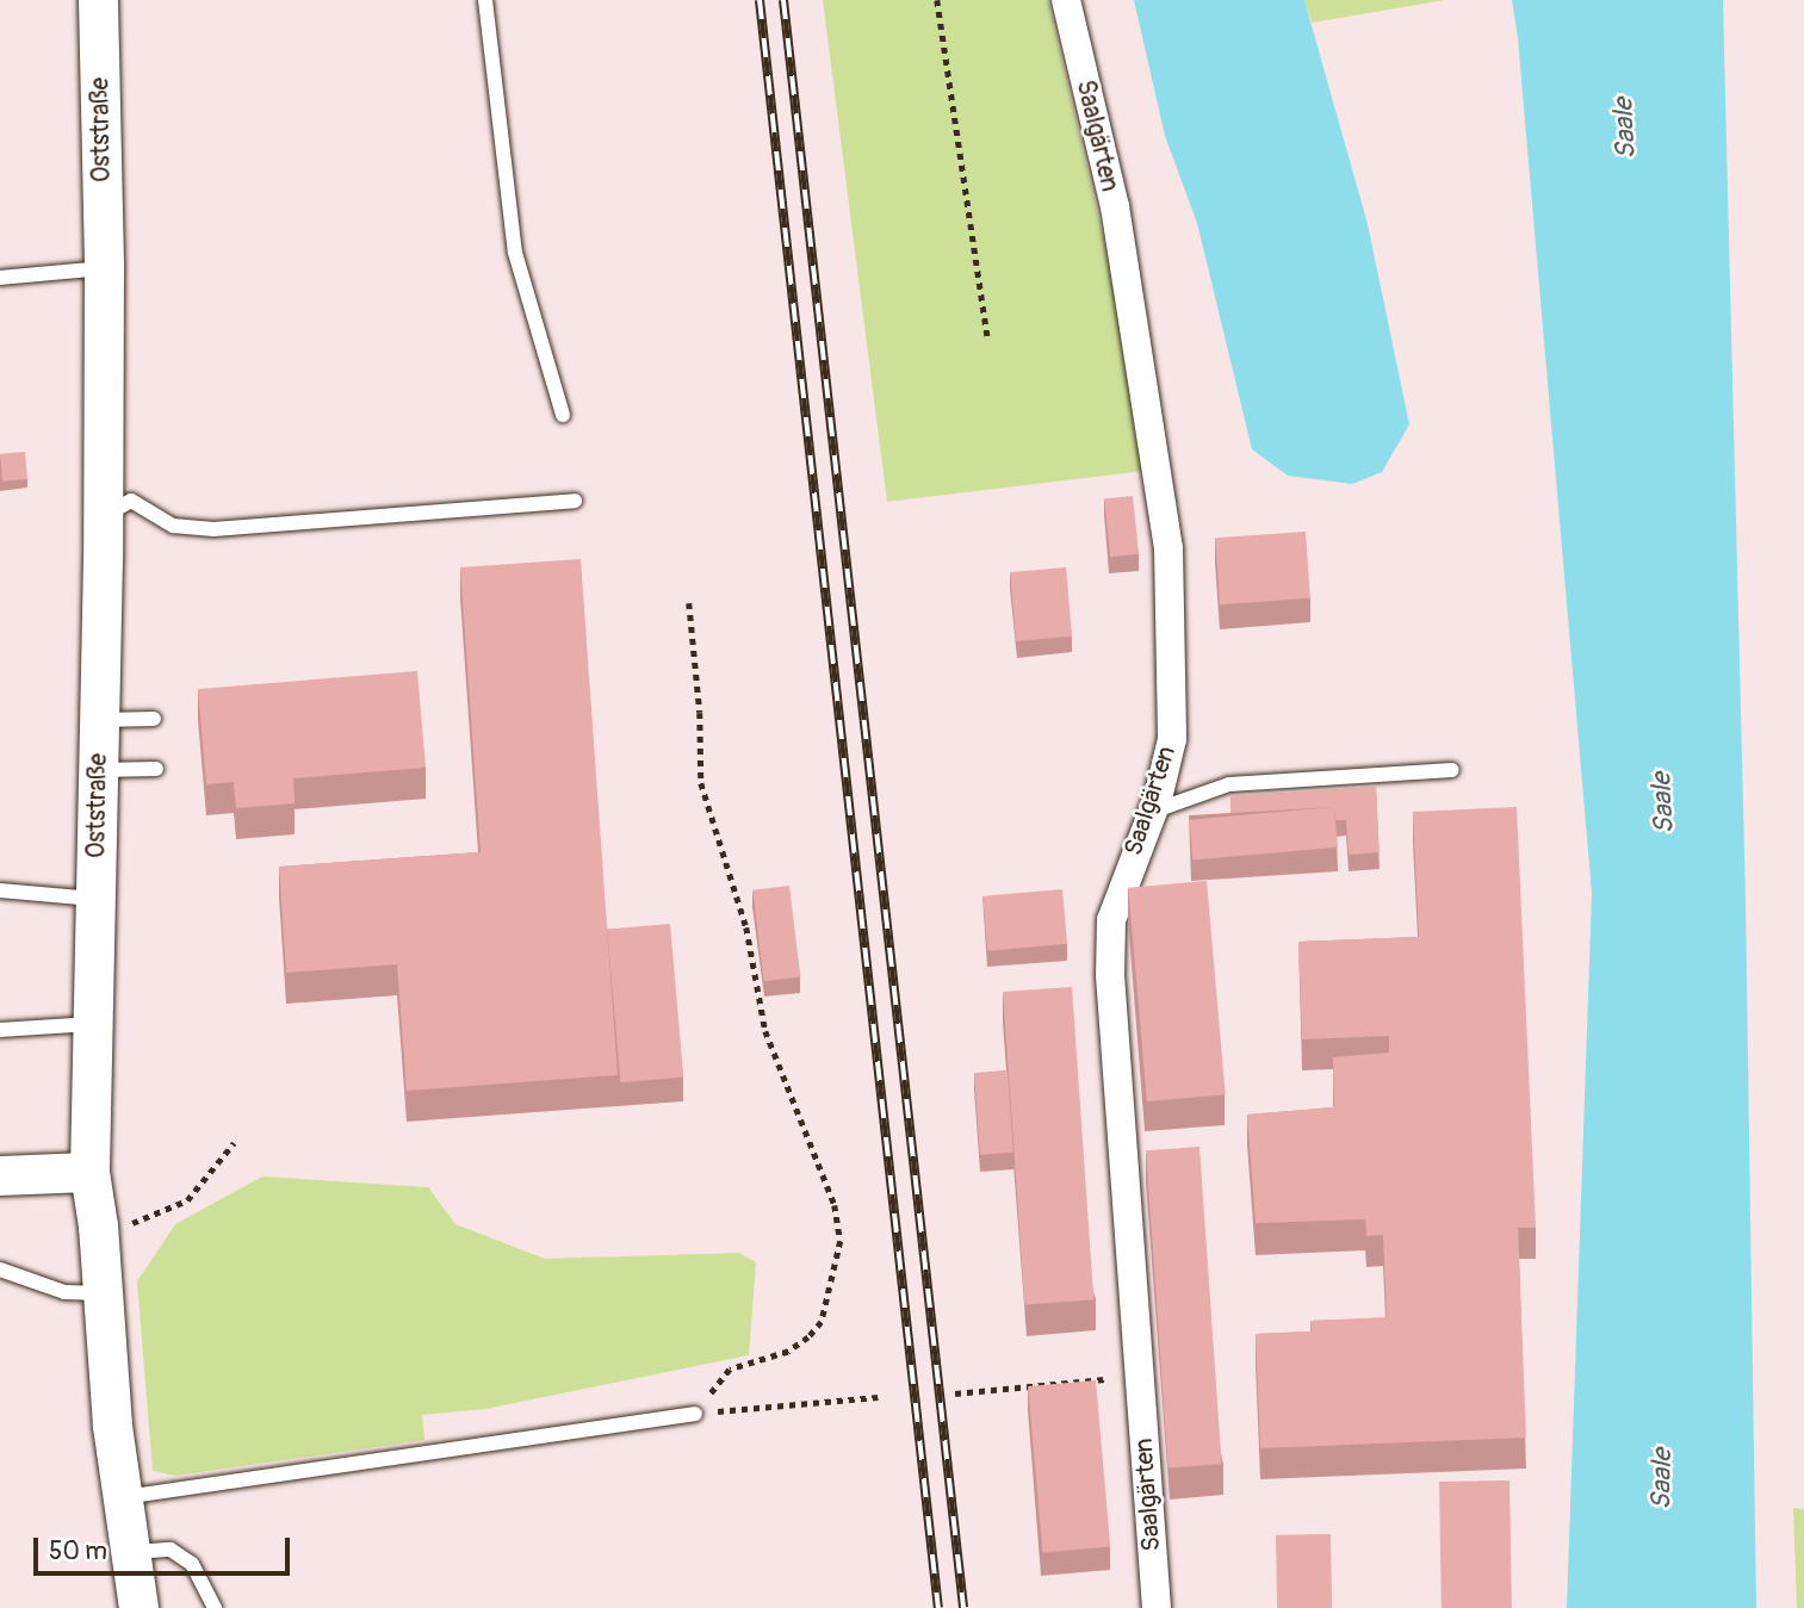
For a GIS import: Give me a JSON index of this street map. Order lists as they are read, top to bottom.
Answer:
{
  "streets": {
    "street": ["Oststraße", "Saalgärten"]
  },
  "water": ["Saale"],
  "scale_bar": "50 m"
}
